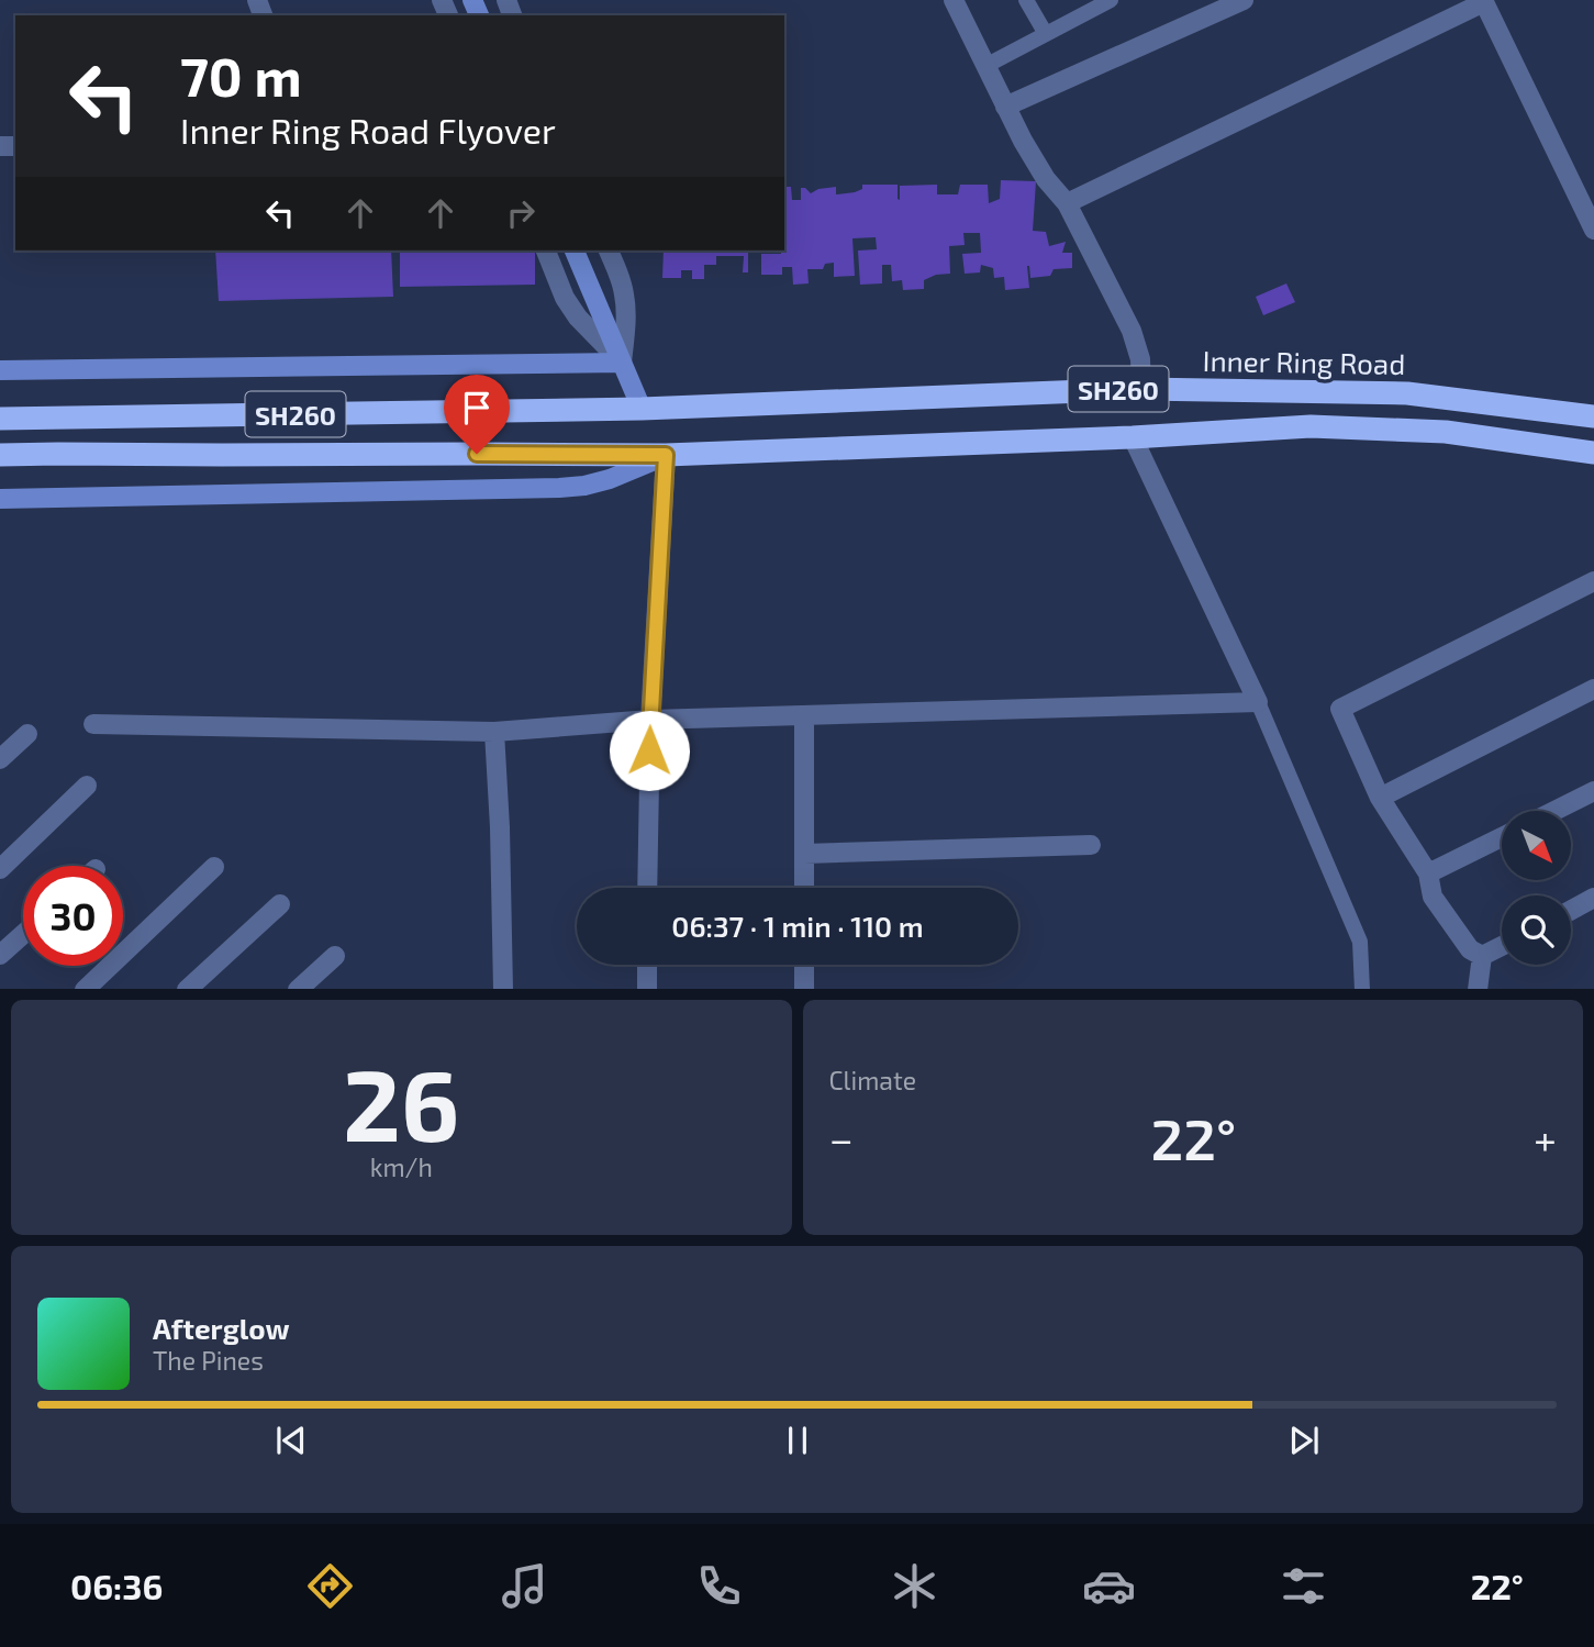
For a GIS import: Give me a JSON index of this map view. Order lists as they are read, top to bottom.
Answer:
{
  "streets": {
    "highway": ["Inner Ring Road", "SH260"]
  },
  "crossings": [
    ["Inner Ring Road", "SH260"]
  ],
  "north": "bottom right",
  "page": {
    "turn": ["70 m", "Inner Ring Road Flyover"],
    "limit": "30",
    "trip": "06:37 · 1 min · 110 m",
    "tile": [
      ["26", "km/h"],
      "Climate"
    ],
    "heat": ["−", "22°", "+"],
    "song": ["Afterglow", "The Pines"],
    "tabs": ["06:36", "22°"]
  }
}
